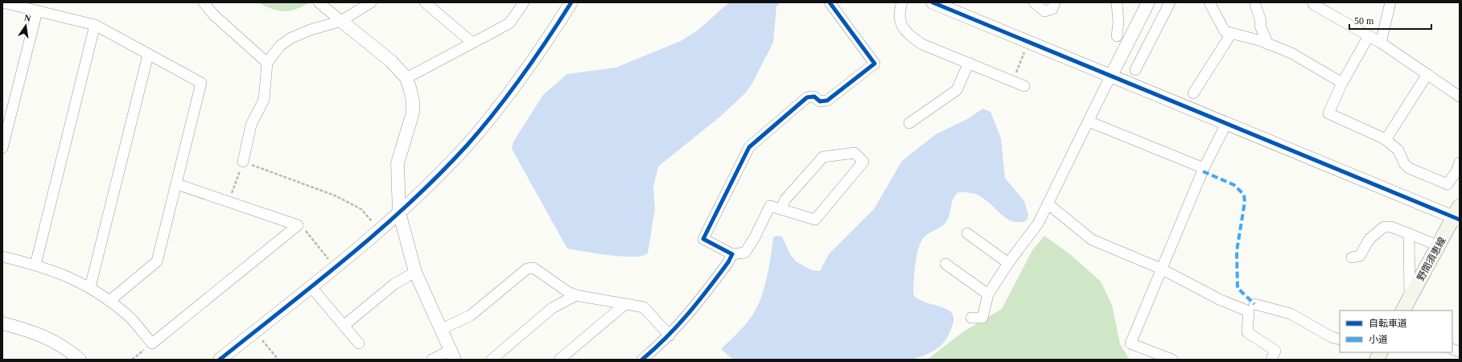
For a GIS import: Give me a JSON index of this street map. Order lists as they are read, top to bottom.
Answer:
{
  "streets": {
    "main road": ["野間須恵線"]
  },
  "legend": ["自転車道", "小道"],
  "scale_bar": "50 m",
  "north": "top"
}
